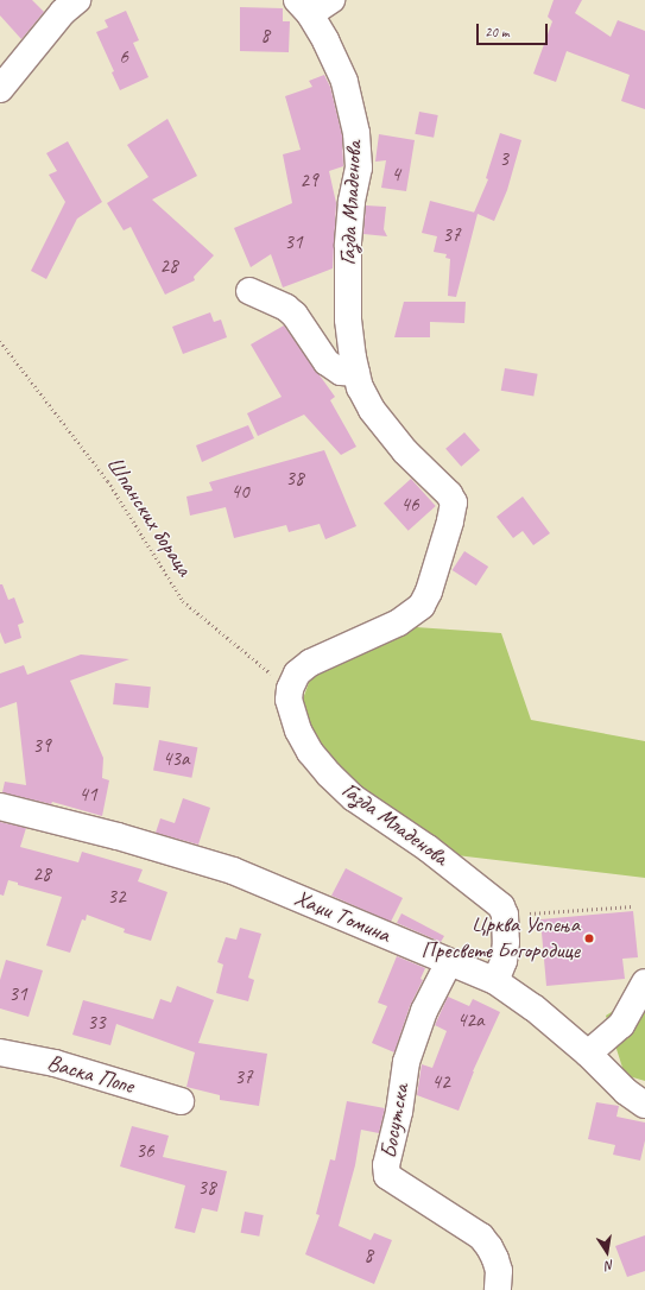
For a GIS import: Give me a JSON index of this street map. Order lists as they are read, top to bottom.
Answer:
{
  "streets": {
    "street": [
      "Газда Младенова",
      "Хаџи Томина",
      "Васка Попе",
      "Босутска"
    ],
    "path": ["Шпанских бораца"]
  },
  "crossings": [
    ["Газда Младенова", "Шпанских бораца"],
    ["Хаџи Томина", "Босутска"]
  ],
  "places": ["Црква Успења Пресвете Богородице"],
  "house_numbers": [
    "8",
    "6",
    "3",
    "4",
    "29",
    "37",
    "31",
    "28",
    "38",
    "40",
    "46",
    "39",
    "43a",
    "41",
    "28",
    "32",
    "31",
    "42a",
    "33",
    "37",
    "42",
    "36",
    "38",
    "8"
  ],
  "scale_bar": "20 m",
  "north": "bottom"
}
